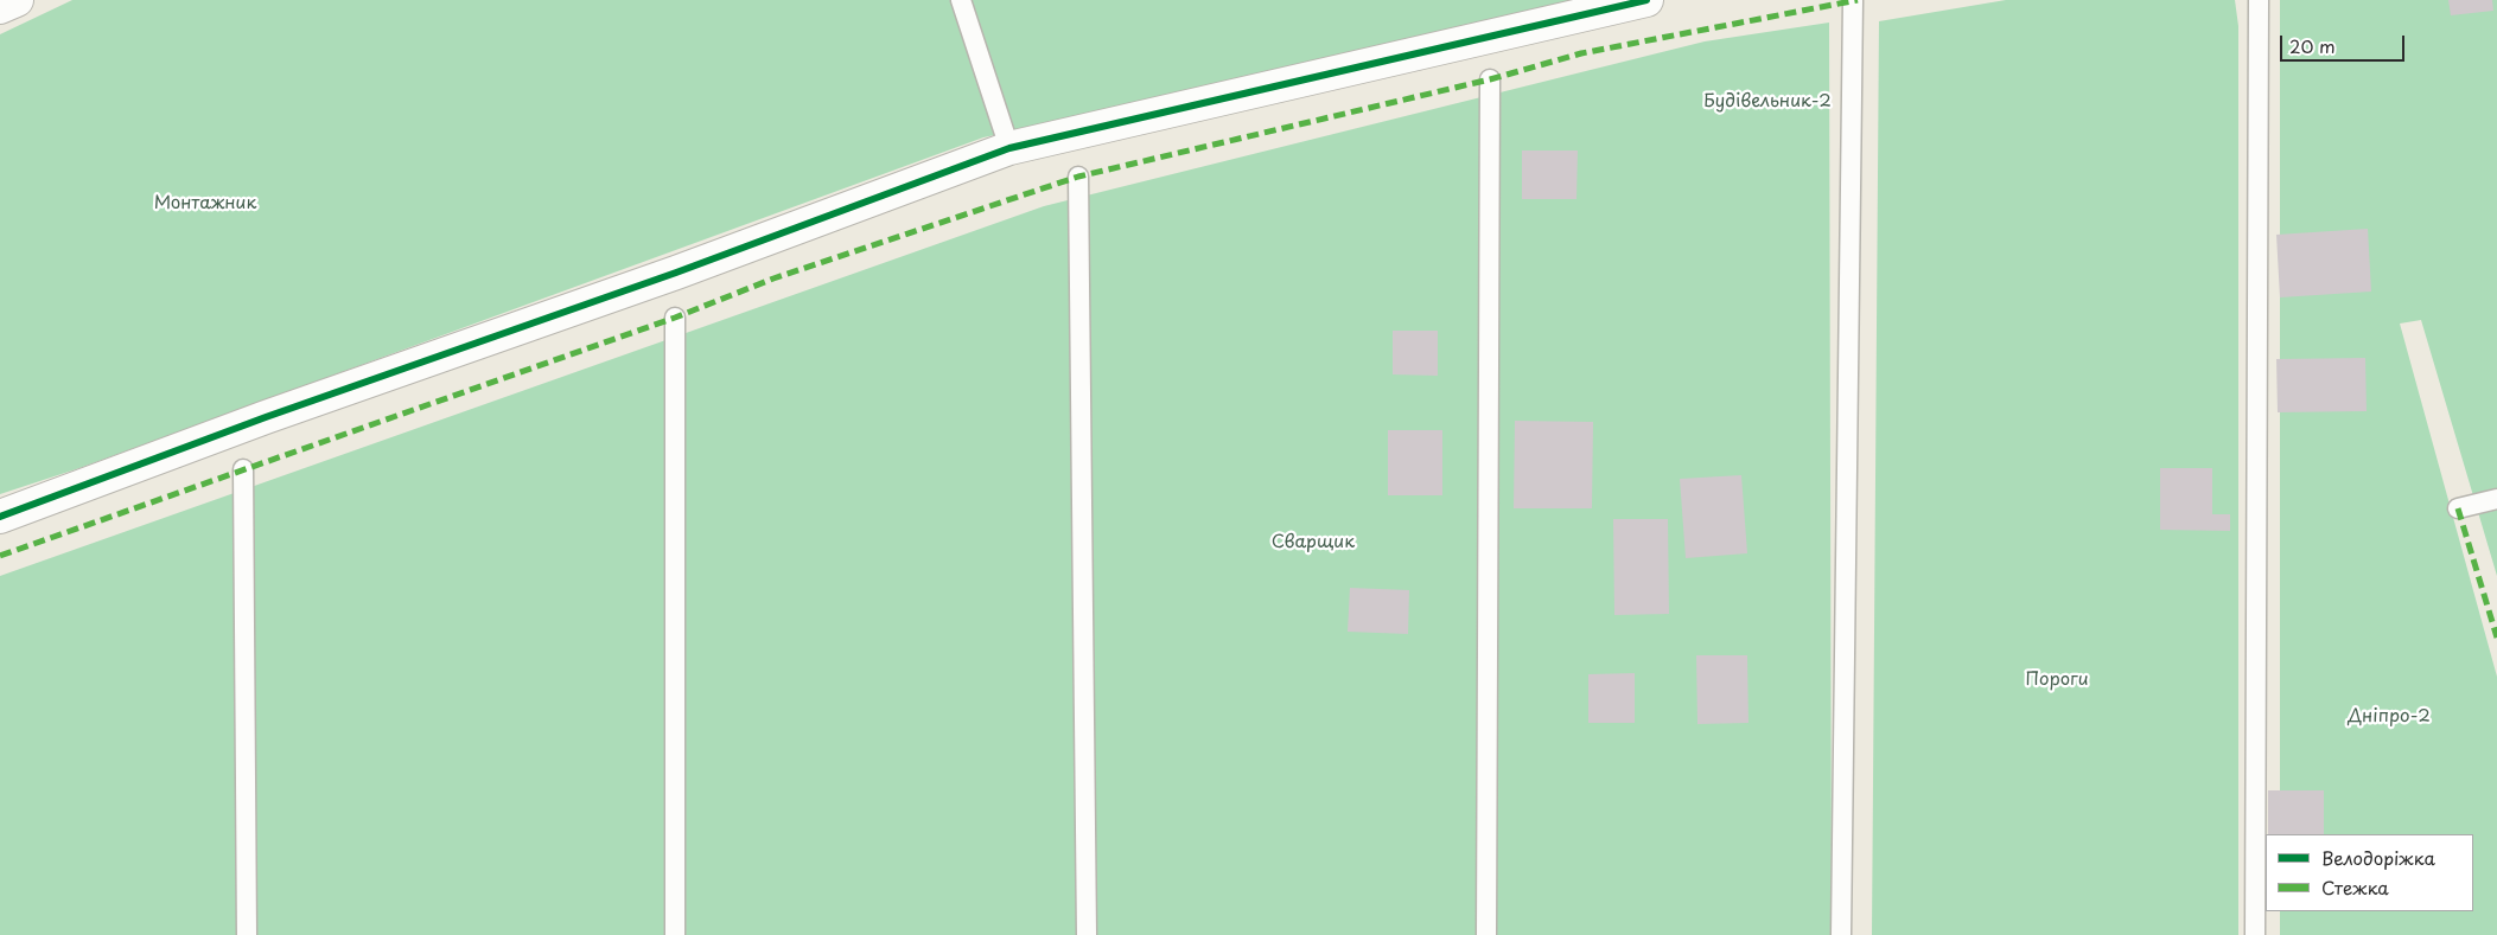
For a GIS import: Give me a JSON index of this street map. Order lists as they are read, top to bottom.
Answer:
{
  "parks": [
    "Будівельник-2",
    "Монтажник",
    "Сварщик",
    "Пороги",
    "Дніпро-2"
  ],
  "legend": ["Велодоріжка", "Стежка"],
  "scale_bar": "20 m"
}
